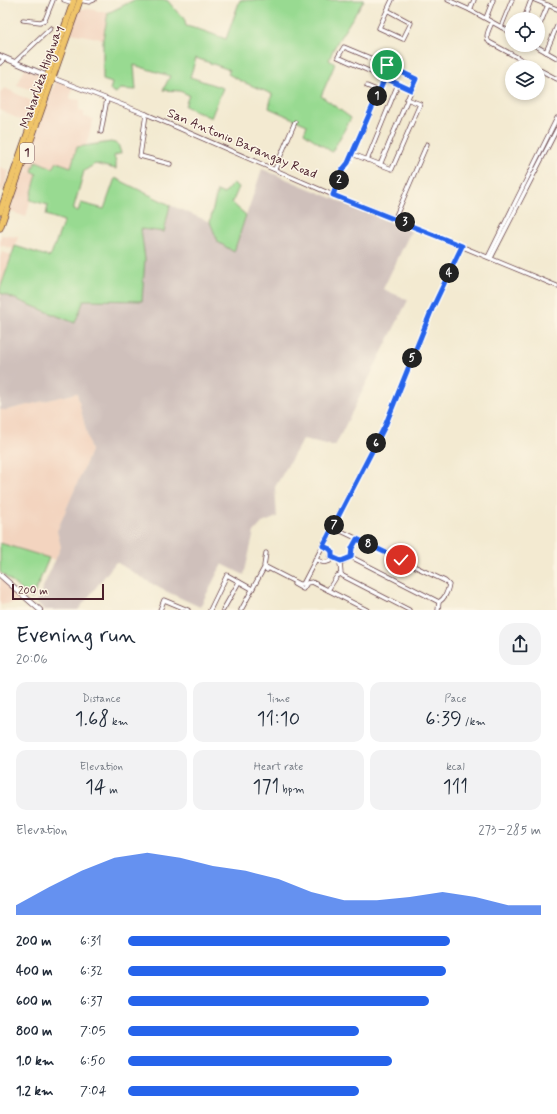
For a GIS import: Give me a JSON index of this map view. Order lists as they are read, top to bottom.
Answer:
{
  "streets": {
    "highway": ["Maharlika Highway", "1"],
    "street": ["San Antonio Barangay Road"]
  },
  "crossings": [
    ["Maharlika Highway", "San Antonio Barangay Road"]
  ],
  "scale_bar": "200 m",
  "page": {
    "pins": [
      "1",
      "2",
      "3",
      "4",
      "5",
      "6",
      "7",
      "8"
    ],
    "scale": "200 m",
    "heading": ["Evening run", "20:06"],
    "stats": [
      ["Distance", "1.68 km"],
      ["Time", "11:10"],
      ["Pace", "6:39 /km"],
      ["Elevation", "14 m"],
      ["Heart rate", "171 bpm"],
      ["kcal", "111"]
    ],
    "chart": ["Elevation", "273–285 m"],
    "list": [
      {
        "name": "200 m",
        "note": "6:31"
      },
      {
        "name": "400 m",
        "note": "6:32"
      },
      {
        "name": "600 m",
        "note": "6:37"
      },
      {
        "name": "800 m",
        "note": "7:05"
      },
      {
        "name": "1.0 km",
        "note": "6:50"
      },
      {
        "name": "1.2 km",
        "note": "7:04"
      }
    ]
  }
}
